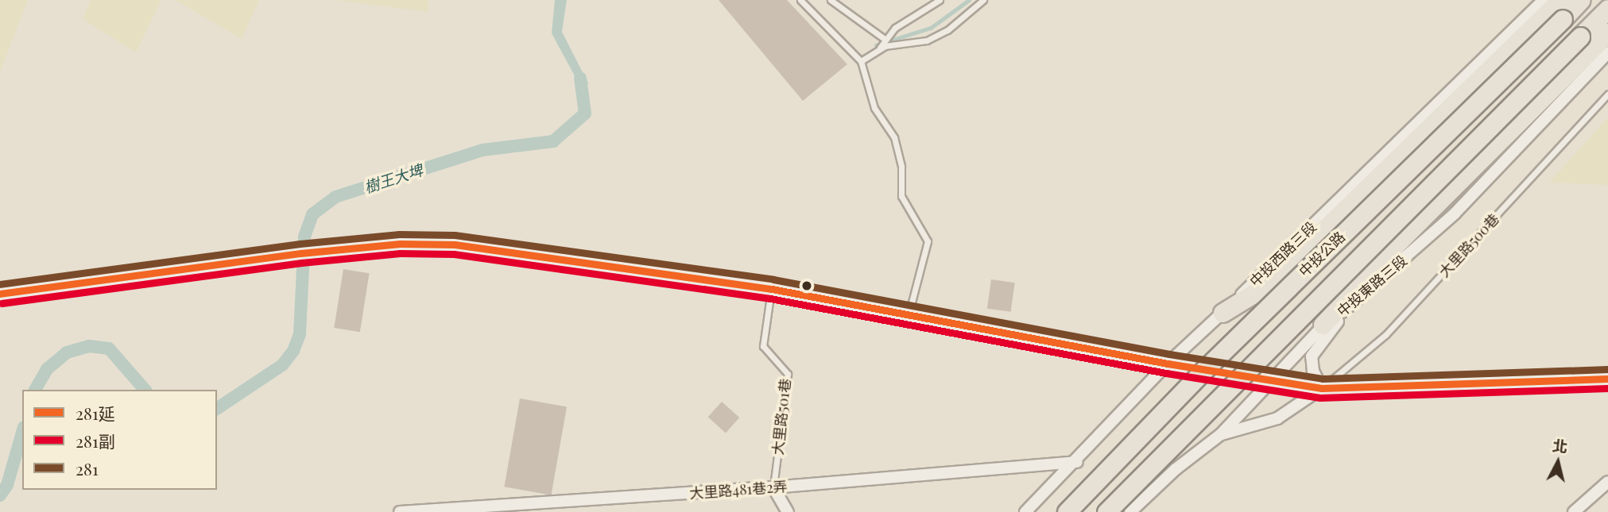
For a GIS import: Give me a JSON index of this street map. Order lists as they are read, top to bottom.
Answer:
{
  "streets": {
    "main road": ["中投公路"],
    "street": ["中投西路三段", "中投東路三段", "大里路481巷2弄"],
    "lane": ["大里路500巷", "大里路501巷"]
  },
  "crossings": [
    ["中投西路三段", "大里路481巷2弄"],
    ["大里路501巷", "大里路481巷2弄"]
  ],
  "water": ["樹王大埤"],
  "lines": ["transit line 281", "transit line 281延", "transit line 281副"],
  "legend": ["281延", "281副", "281"],
  "north": "top"
}
